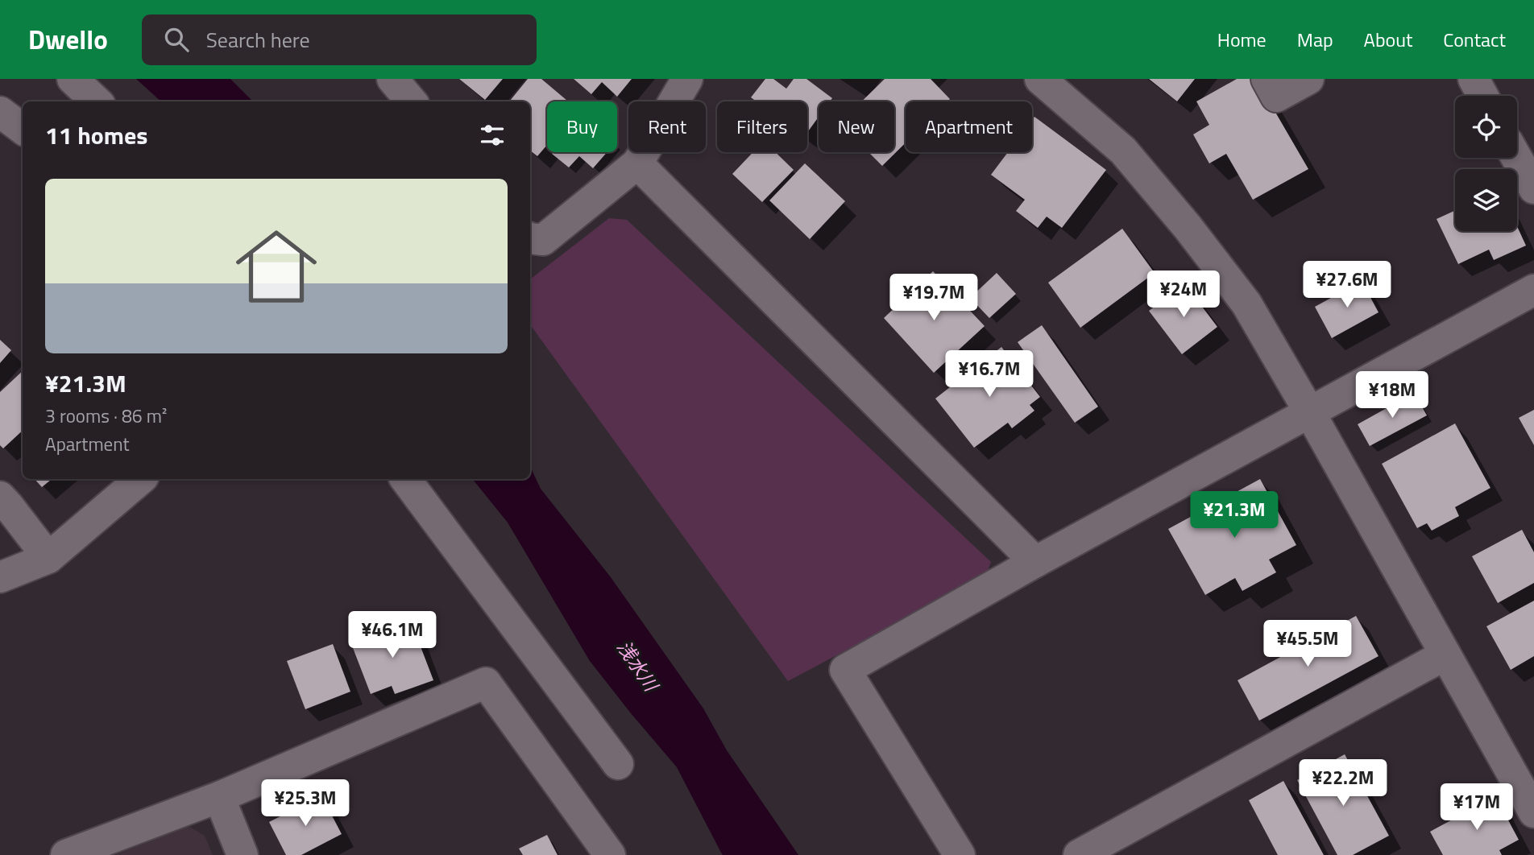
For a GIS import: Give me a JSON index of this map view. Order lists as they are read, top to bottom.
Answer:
{
  "water": ["浅水川"],
  "page": {
    "header": "Dwello",
    "search": "Search here",
    "nav": [
      "Home",
      "Map",
      "About",
      "Contact"
    ],
    "chip": [
      "Buy",
      "Rent",
      "Filters",
      "New",
      "Apartment"
    ],
    "heading": "11 homes",
    "list": [
      {
        "name": "¥21.3M",
        "note": "3 rooms · 86 m² · Apartment"
      }
    ],
    "price": [
      "¥27.6M",
      "¥24M",
      "¥19.7M",
      "¥16.7M",
      "¥18M",
      "¥21.3M",
      "¥46.1M",
      "¥45.5M",
      "¥22.2M",
      "¥25.3M",
      "¥17M"
    ]
  }
}
